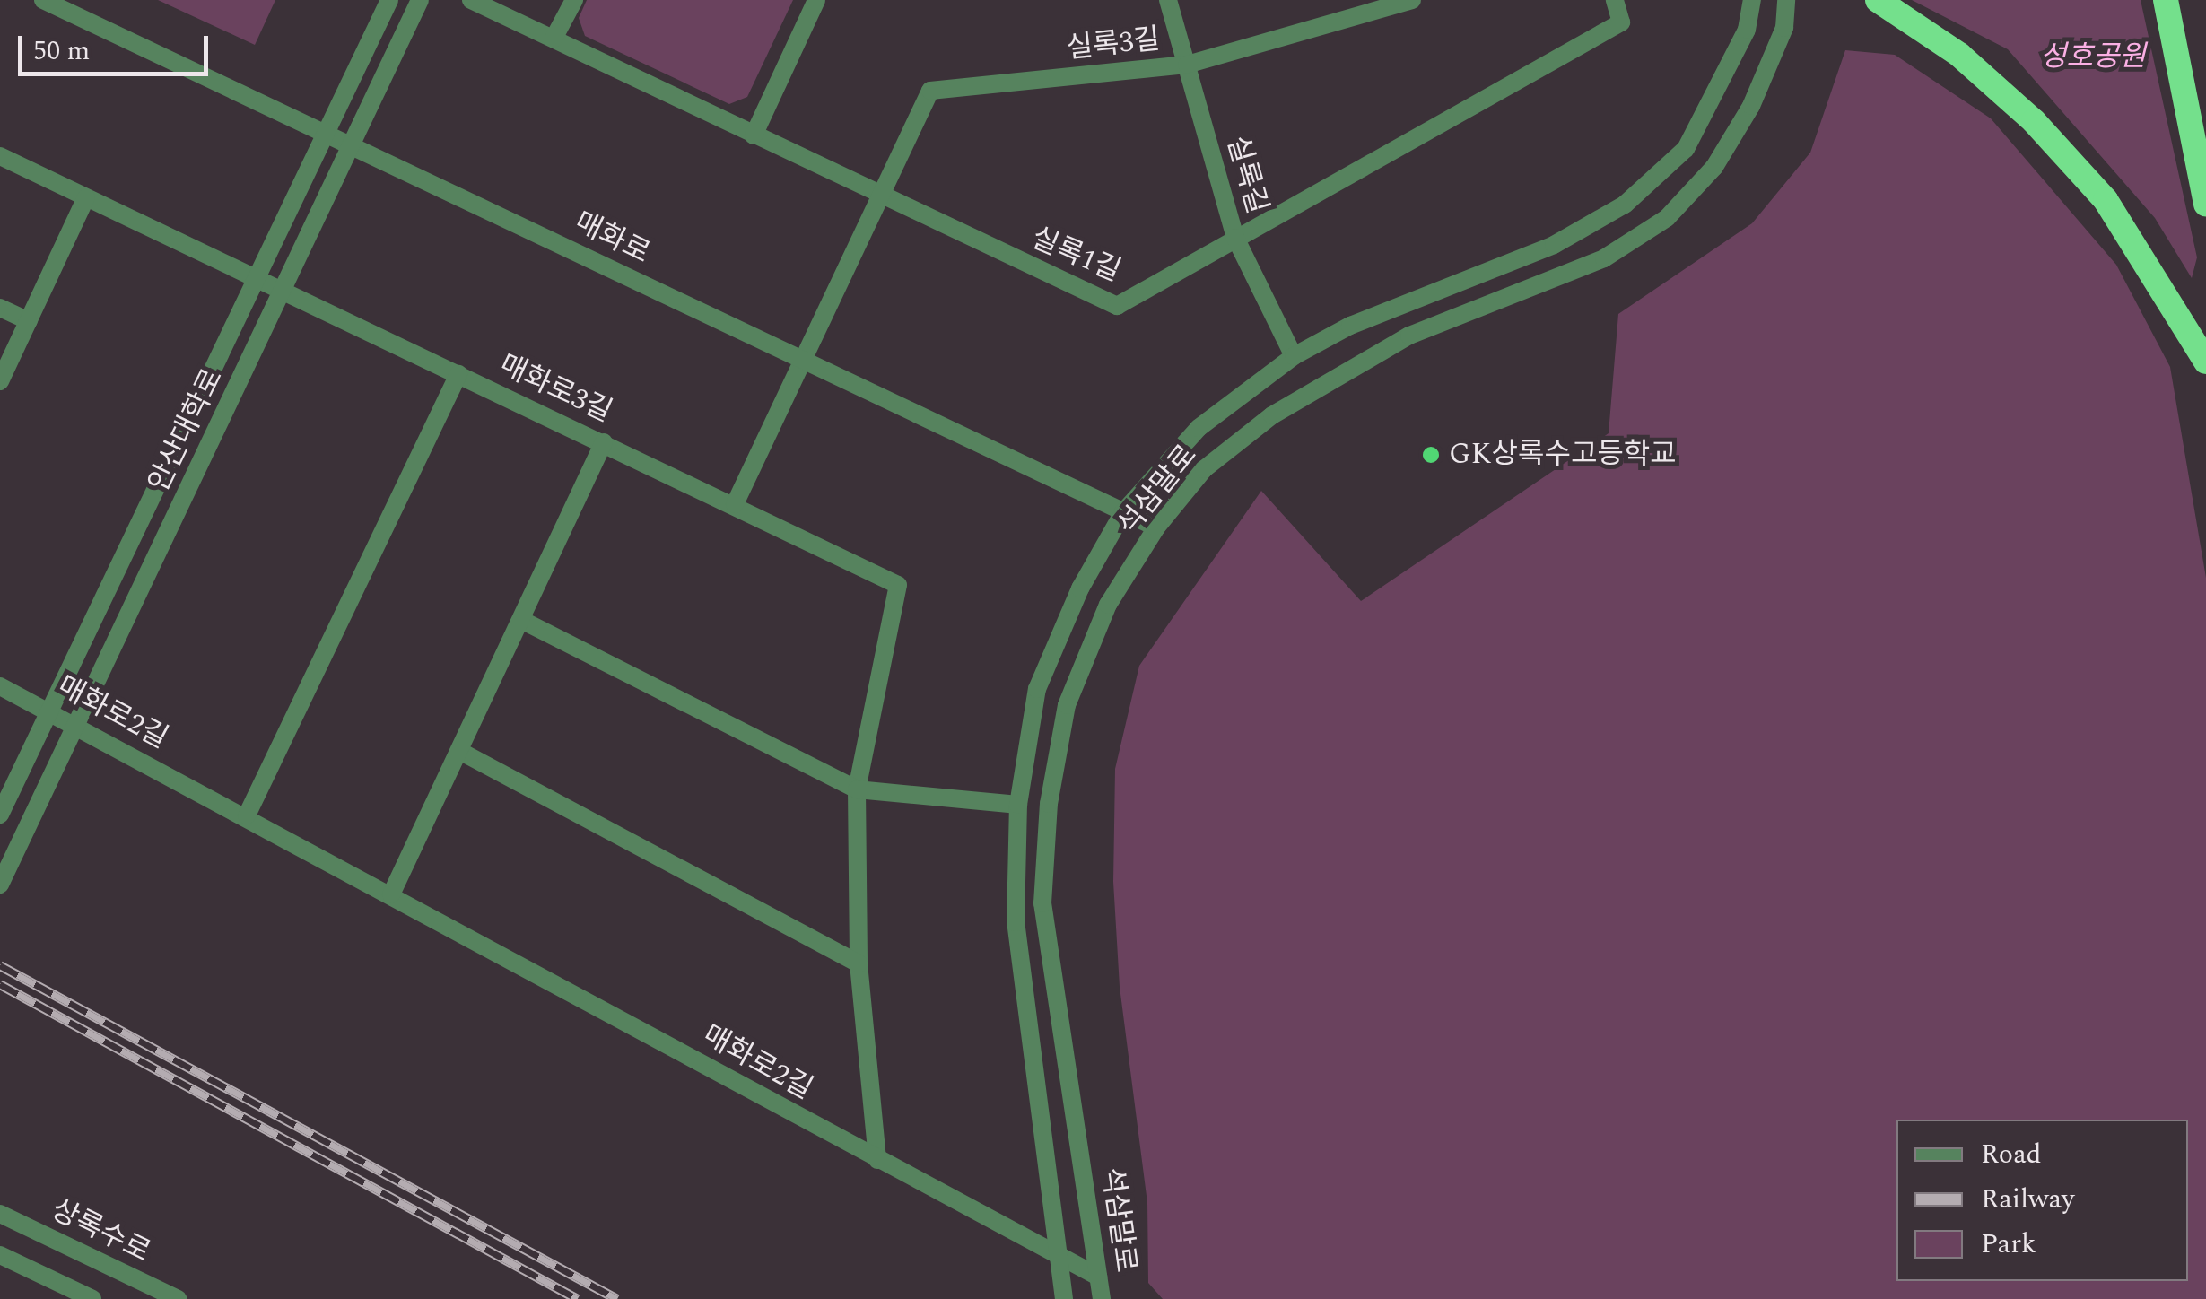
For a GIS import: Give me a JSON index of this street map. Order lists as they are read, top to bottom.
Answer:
{
  "streets": {
    "street": [
      "실록3길",
      "실록길",
      "매화로",
      "실록1길",
      "매화로3길",
      "안산대학로",
      "석삼말로",
      "매화로2길",
      "상록수로"
    ]
  },
  "crossings": [
    ["실록3길", "실록길"],
    ["실록3길", "실록1길"],
    ["실록길", "실록1길"],
    ["실록길", "석삼말로"],
    ["매화로", "안산대학로"],
    ["매화로", "석삼말로"],
    ["매화로3길", "안산대학로"],
    ["매화로3길", "매화로2길"],
    ["안산대학로", "매화로2길"],
    ["석삼말로", "매화로2길"]
  ],
  "parks": ["성호공원"],
  "places": ["GK상록수고등학교"],
  "legend": ["Road", "Railway", "Park"],
  "scale_bar": "50 m"
}
